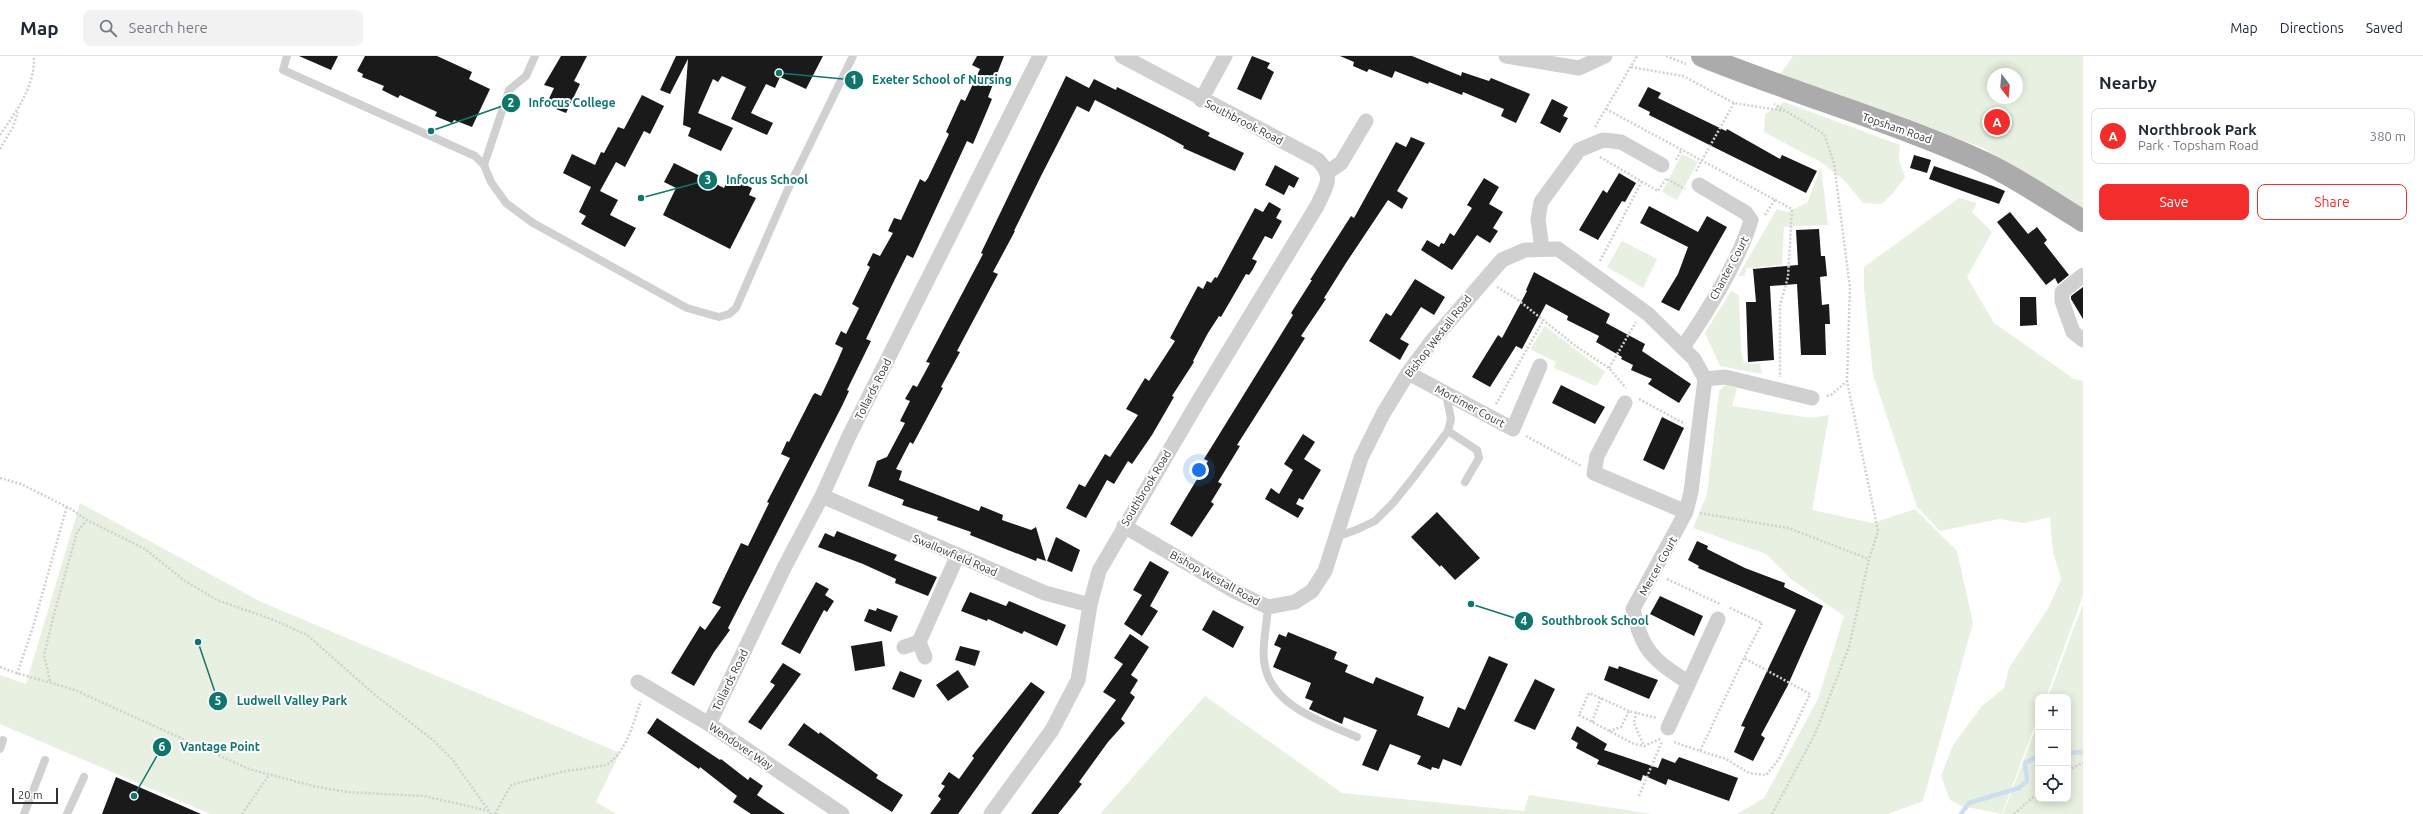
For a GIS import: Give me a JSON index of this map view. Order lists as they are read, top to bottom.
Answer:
{
  "streets": {
    "main road": ["Topsham Road"],
    "street": [
      "Southbrook Road",
      "Chanter Court",
      "Bishop Westall Road",
      "Tollards Road",
      "Mortimer Court",
      "Swallowfield Road",
      "Mercer Court",
      "Wendover Way"
    ]
  },
  "crossings": [
    ["Southbrook Road", "Bishop Westall Road"],
    ["Southbrook Road", "Swallowfield Road"],
    ["Chanter Court", "Bishop Westall Road"],
    ["Bishop Westall Road", "Mortimer Court"],
    ["Tollards Road", "Swallowfield Road"],
    ["Tollards Road", "Wendover Way"]
  ],
  "places": [
    "Exeter School of Nursing",
    "Infocus College",
    "Infocus School",
    "Southbrook School",
    "Ludwell Valley Park",
    "Vantage Point"
  ],
  "scale_bar": "20 m",
  "north": "bottom",
  "page": {
    "header": "Map",
    "search": "Search here",
    "nav": ["Map", "Directions", "Saved"],
    "heading": "Nearby",
    "pins": "A",
    "list": [
      {
        "mark": "A",
        "name": "Northbrook Park",
        "note": "Park · Topsham Road",
        "value": "380 m"
      }
    ],
    "buttons": ["Save", "Share"],
    "map_buttons": ["+", "−"],
    "scale": "20 m"
  }
}
